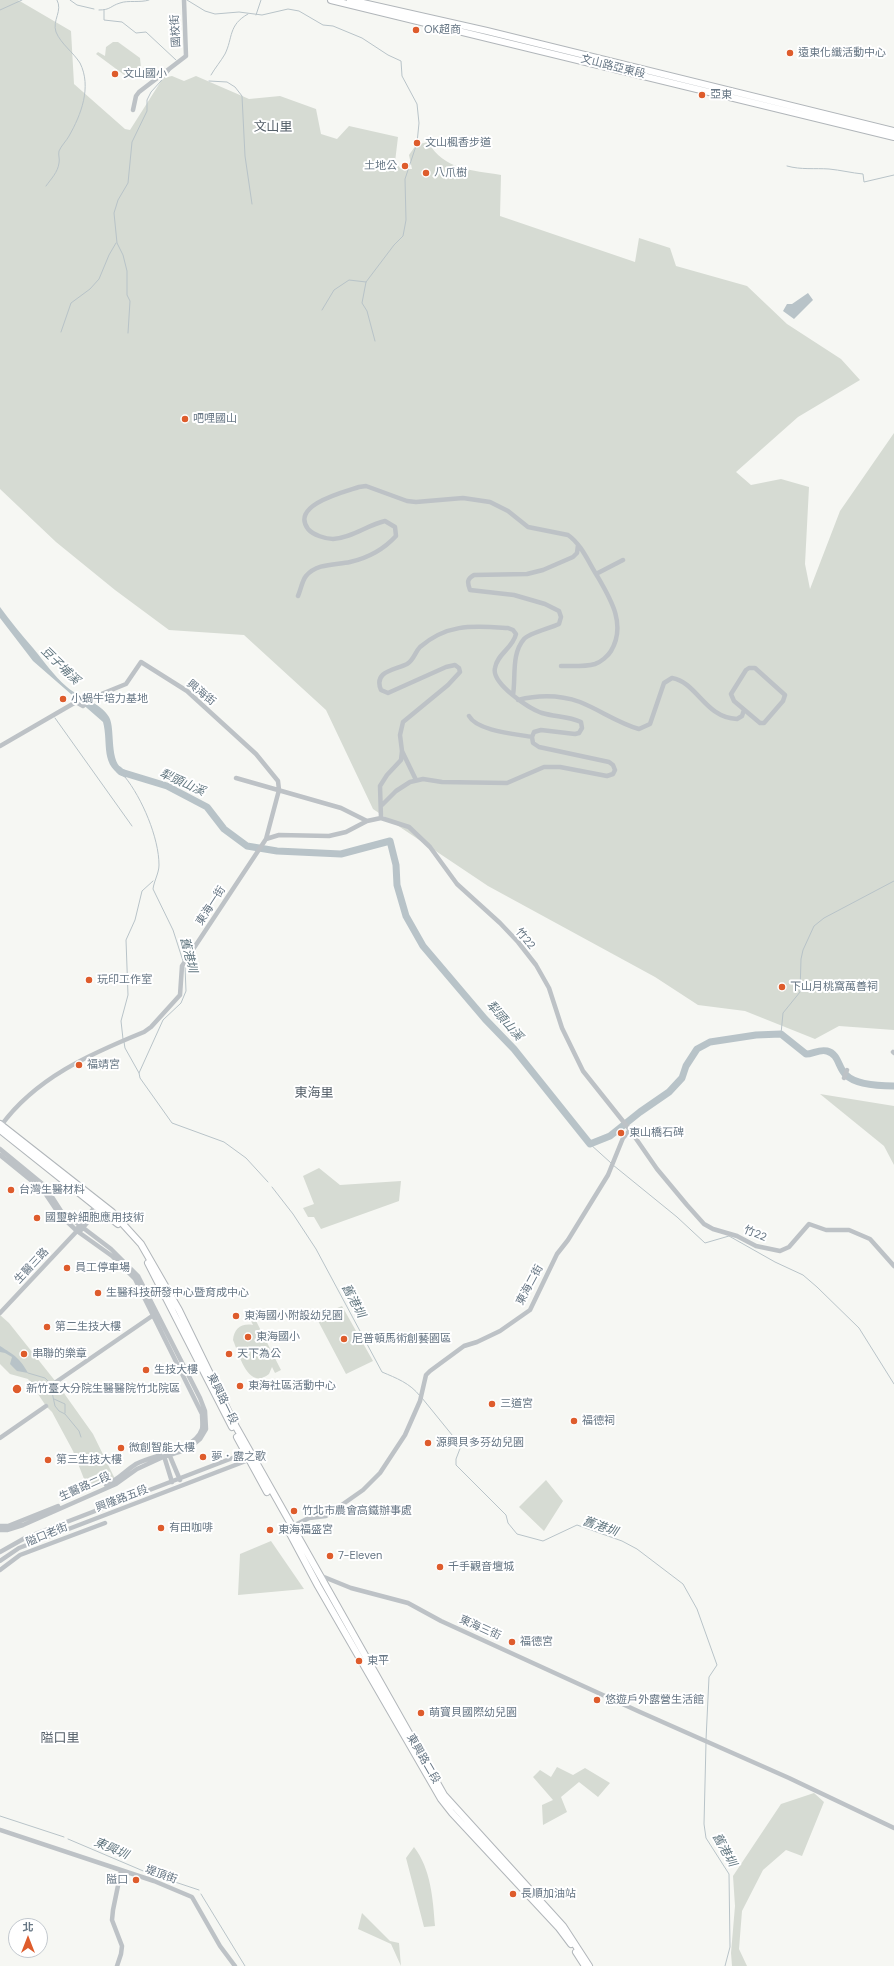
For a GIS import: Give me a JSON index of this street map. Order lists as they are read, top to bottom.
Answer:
{
  "streets": {
    "main road": ["文山路亞東段", "東興路一段", "東興路二段"],
    "street": [
      "國校街",
      "興海街",
      "東海一街",
      "竹22",
      "生醫三路",
      "東海二街",
      "生醫路二段",
      "興隆路五段",
      "隘口老街",
      "東海三街",
      "堤頂街"
    ]
  },
  "crossings": [
    ["東海一街", "東興路一段"],
    ["竹22", "東海二街"],
    ["生醫三路", "生醫路二段"],
    ["東海二街", "東興路一段"],
    ["東海二街", "東興路二段"],
    ["東興路一段", "興隆路五段"],
    ["東興路一段", "東興路二段"],
    ["東海三街", "東興路二段"]
  ],
  "districts": ["文山里", "東海里", "隘口里"],
  "water": [
    "豆子埔溪",
    "犁頭山溪",
    "舊港圳",
    "東興圳"
  ],
  "places": [
    "OK超商",
    "遠東化纖活動中心",
    "文山國小",
    "亞東",
    "文山楓香步道",
    "土地公",
    "八爪樹",
    "吧哩國山",
    "小蝸牛培力基地",
    "玩印工作室",
    "下山月桃窩萬善祠",
    "福靖宮",
    "東山橋石碑",
    "台灣生醫材料",
    "國璽幹細胞應用技術",
    "員工停車場",
    "生醫科技研發中心暨育成中心",
    "東海國小附設幼兒園",
    "第二生技大樓",
    "東海國小",
    "尼普頓馬術創藝園區",
    "串聯的樂章",
    "天下為公",
    "生技大樓",
    "東海社區活動中心",
    "新竹臺大分院生醫醫院竹北院區",
    "三道宮",
    "福德祠",
    "源興貝多芬幼兒園",
    "微創智能大樓",
    "夢．露之歌",
    "第三生技大樓",
    "竹北市農會高鐵辦事處",
    "有田咖啡",
    "東海福盛宮",
    "7-Eleven",
    "千手觀音壇城",
    "福德宮",
    "東平",
    "悠遊戶外露營生活館",
    "萌寶貝國際幼兒園",
    "隘口",
    "長順加油站"
  ],
  "north": "top"
}
